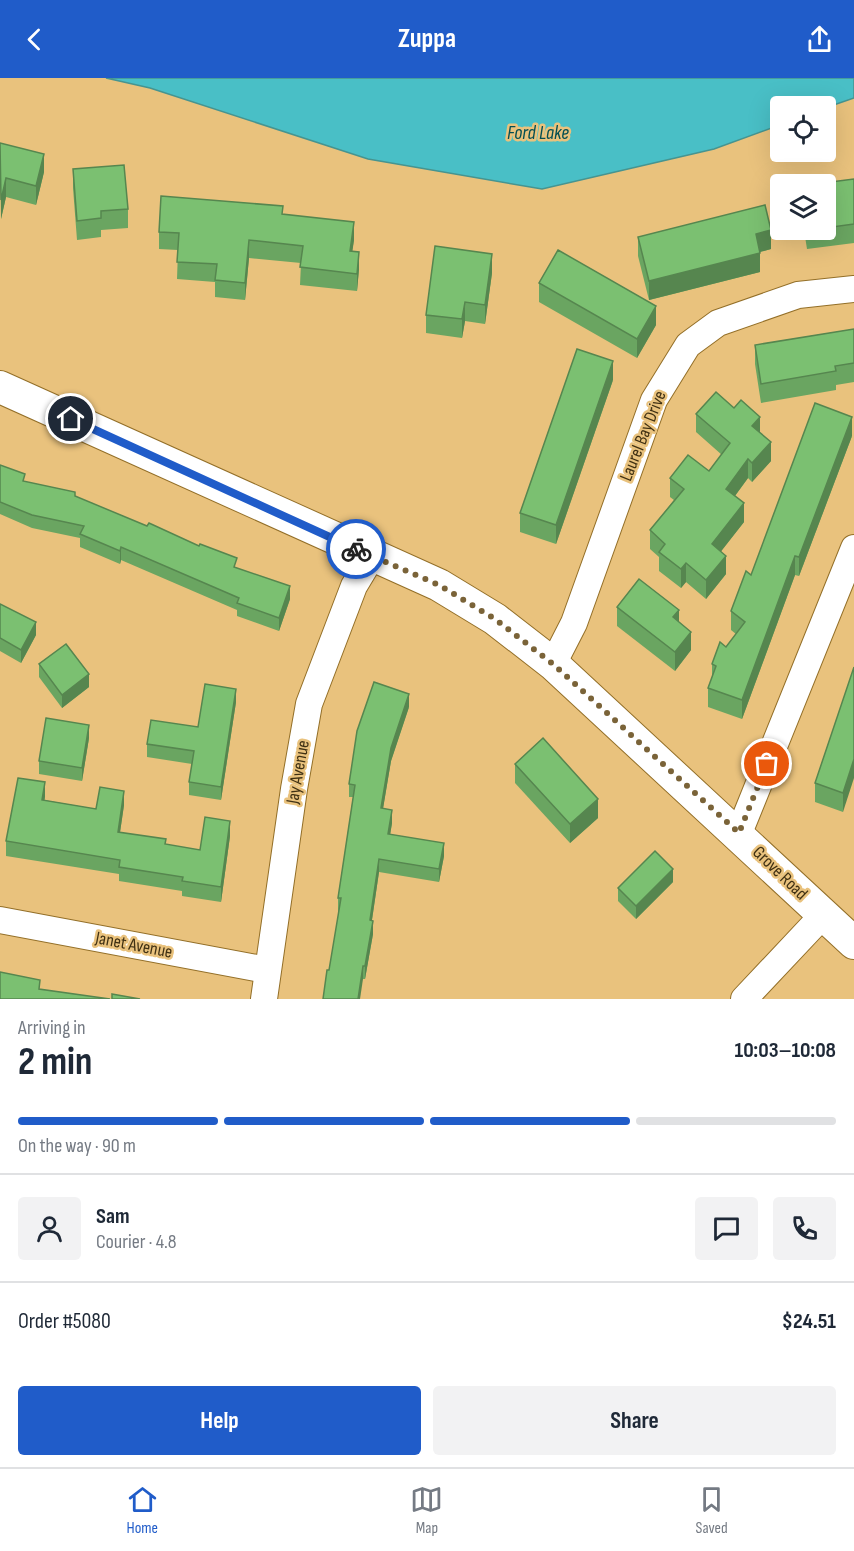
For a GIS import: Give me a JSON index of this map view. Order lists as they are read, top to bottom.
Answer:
{
  "streets": {
    "main road": ["Grove Road"],
    "street": ["Laurel Bay Drive", "Jay Avenue", "Janet Avenue"]
  },
  "crossings": [
    ["Laurel Bay Drive", "Grove Road"],
    ["Jay Avenue", "Grove Road"],
    ["Jay Avenue", "Janet Avenue"]
  ],
  "water": ["Ford Lake"],
  "page": {
    "header": "Zuppa",
    "heading": ["2 min", "Arriving in", "10:03–10:08"],
    "panel": [
      "Sam",
      "Courier · 4.8",
      "Order #5080",
      "$24.51"
    ],
    "bar": "On the way · 90 m",
    "buttons": ["Help", "Share"],
    "tabs": ["Home", "Map", "Saved"]
  }
}
